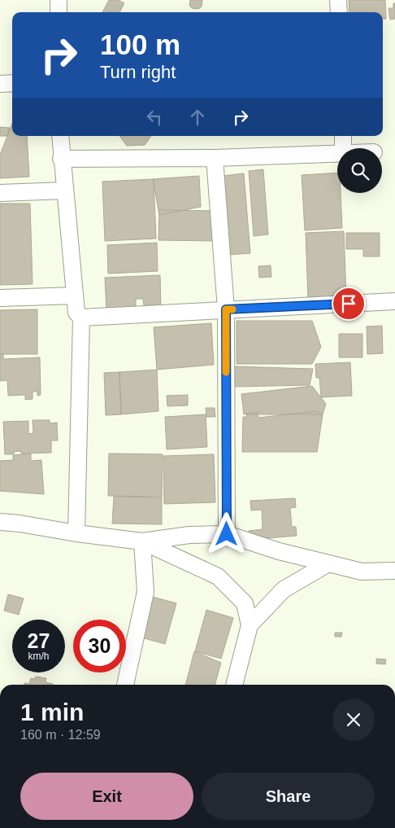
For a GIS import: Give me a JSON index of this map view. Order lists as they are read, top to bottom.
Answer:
{
  "page": {
    "turn": ["100 m", "Turn right"],
    "speed": "27 km/h",
    "limit": "30",
    "heading": ["1 min", "160 m · 12:59"],
    "buttons": ["Exit", "Share"]
  }
}
